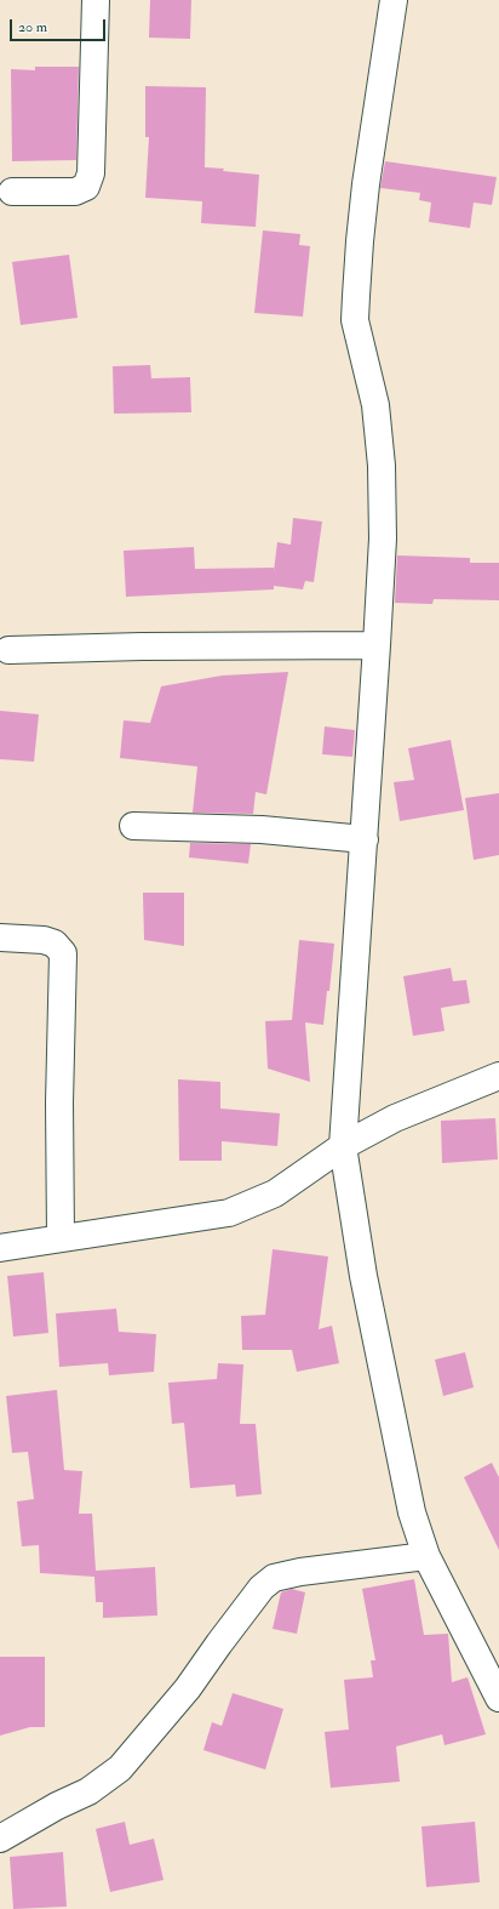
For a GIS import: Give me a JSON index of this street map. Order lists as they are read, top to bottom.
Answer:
{
  "scale_bar": "20 m"
}
